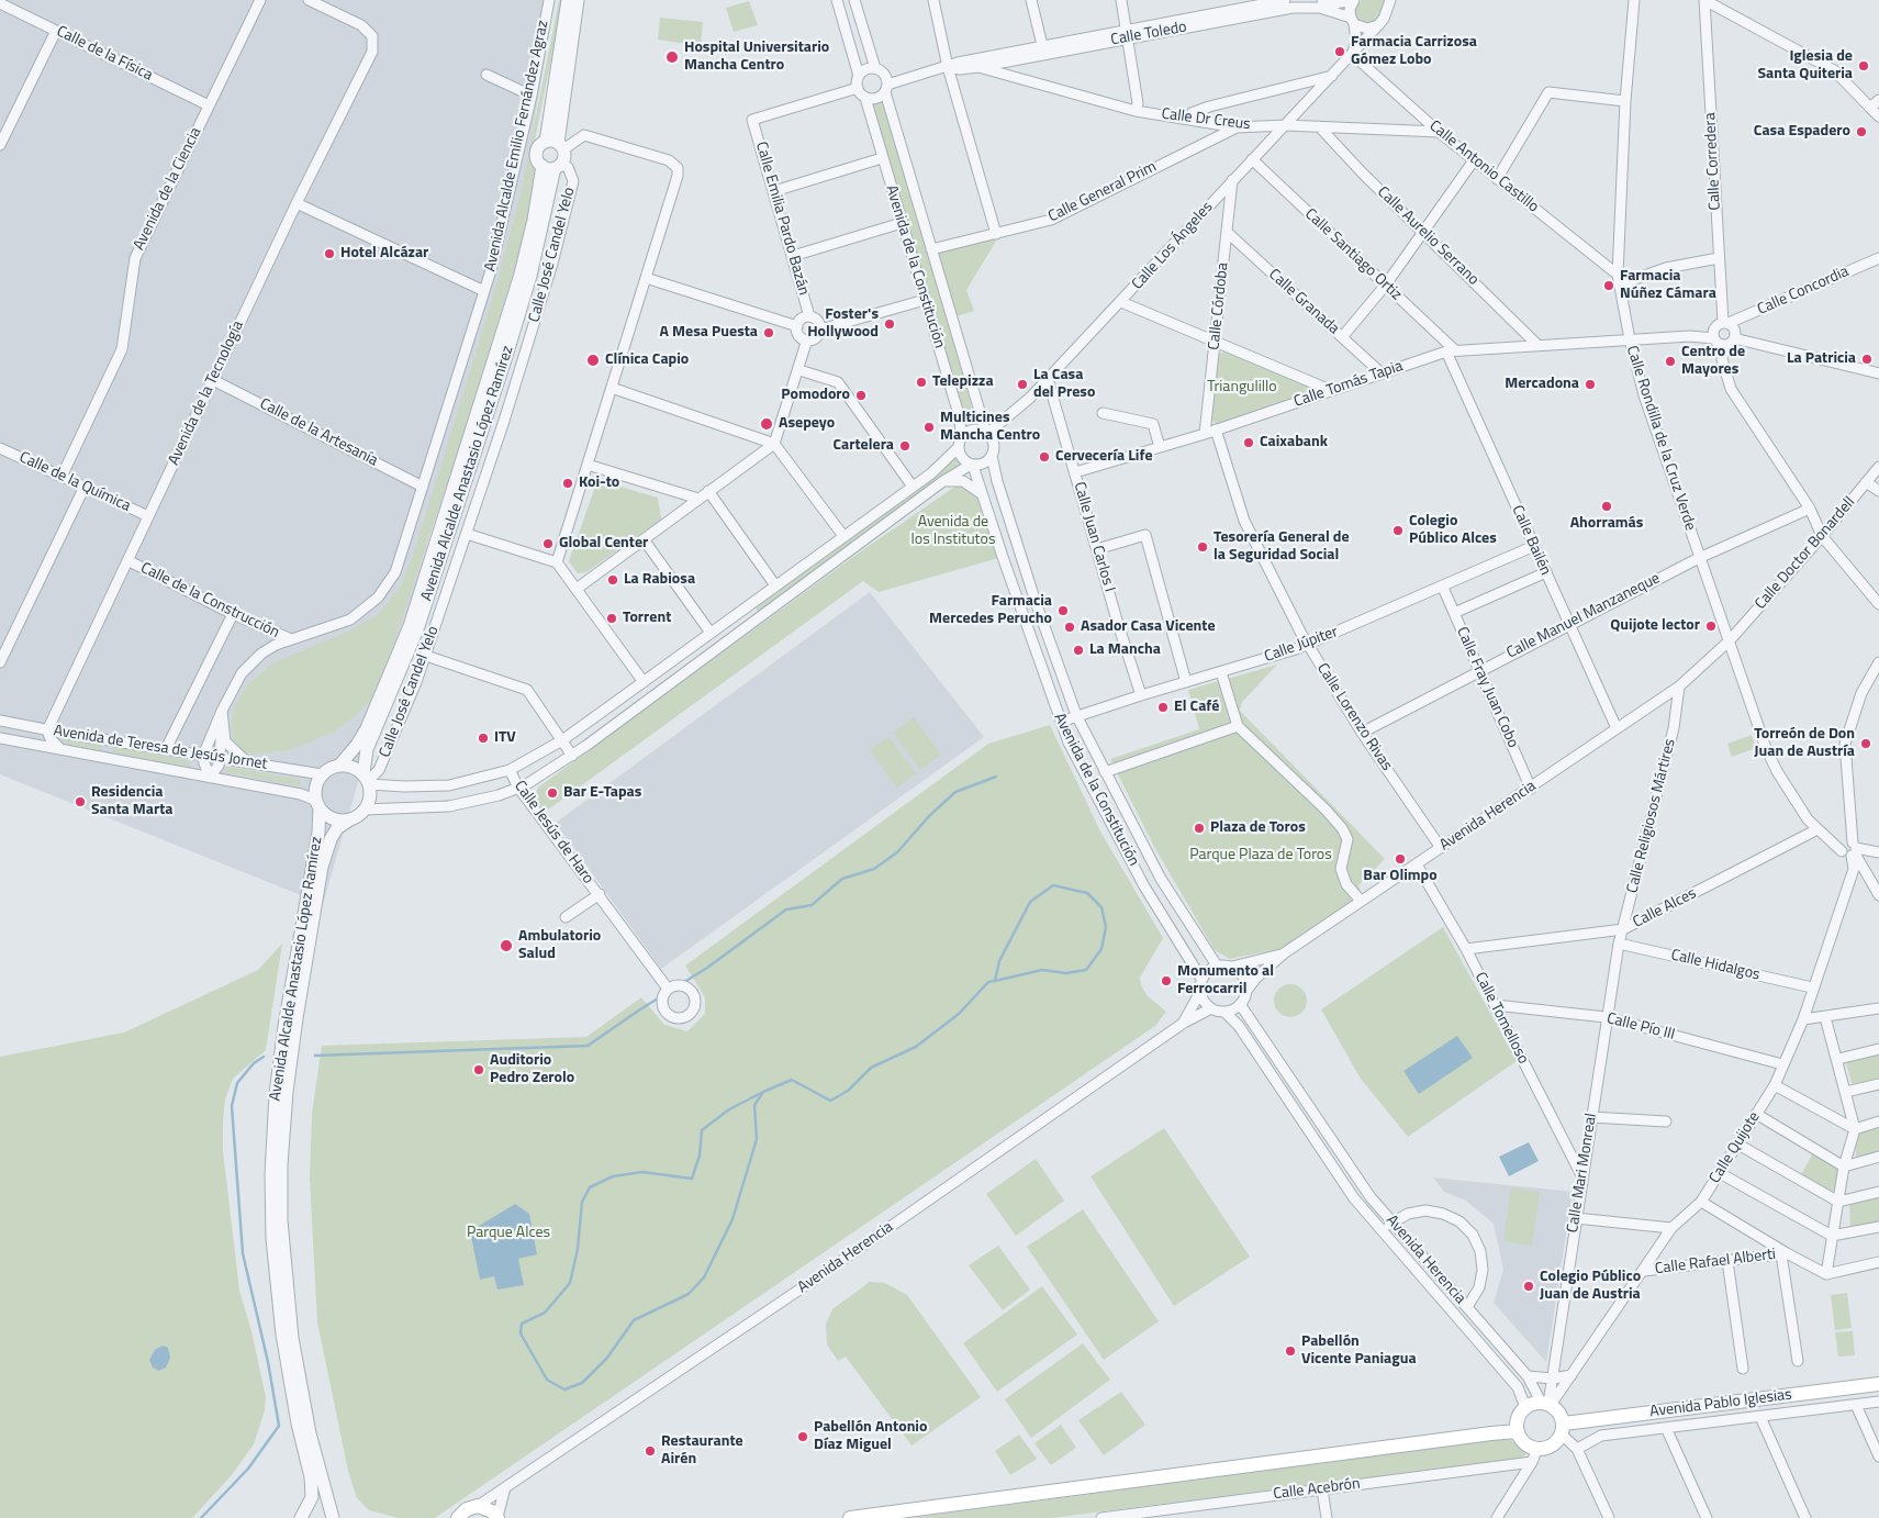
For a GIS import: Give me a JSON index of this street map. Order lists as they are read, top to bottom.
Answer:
{
  "streets": {
    "main road": ["Avenida Pablo Iglesias"],
    "street": [
      "Calle Toledo",
      "Calle de la Física",
      "Calle Dr Creus",
      "Avenida Alcalde Emilio Fernández Agraz",
      "Calle Corredera",
      "Calle Antonio Castillo",
      "Avenida de la Ciencia",
      "Calle General Prim",
      "Calle Emilia Pardo Bazán",
      "Calle Aurelio Serrano",
      "Calle Los Ángeles",
      "Calle José Candel Yelo",
      "Calle Santiago Ortiz",
      "Avenida de la Constitución",
      "Calle Concordia",
      "Calle Granada",
      "Calle Córdoba",
      "Calle Tomás Tapia",
      "Avenida de la Tecnología",
      "Calle de la Artesanía",
      "Calle Rondilla de la Cruz Verde",
      "Avenida Alcalde Anastasio López Ramírez",
      "Calle de la Química",
      "Calle Juan Carlos I",
      "Calle Bailén",
      "Calle Doctor Bonardell",
      "Calle de la Construcción",
      "Calle Manuel Manzaneque",
      "Calle Júpiter",
      "Calle Fray Juan Cobo",
      "Calle Lorenzo Rivas",
      "Avenida de Teresa de Jesús Jornet",
      "Avenida Herencia",
      "Calle Religiosos Mártires",
      "Calle Jesús de Haro",
      "Calle Alces",
      "Calle Hidalgos",
      "Calle Tomelloso",
      "Calle Pío III",
      "Calle Quijote",
      "Calle Mari Monreal",
      "Calle Rafael Alberti",
      "Calle Acebrón"
    ]
  },
  "crossings": [
    ["Calle Toledo", "Calle Dr Creus"],
    ["Calle Toledo", "Calle Emilia Pardo Bazán"],
    ["Calle Toledo", "Calle Los Ángeles"],
    ["Calle Toledo", "Avenida de la Constitución"],
    ["Calle de la Física", "Avenida de la Ciencia"],
    ["Calle Dr Creus", "Calle Antonio Castillo"],
    ["Calle Dr Creus", "Calle General Prim"],
    ["Calle Dr Creus", "Calle Aurelio Serrano"],
    ["Calle Dr Creus", "Calle Los Ángeles"],
    ["Avenida Alcalde Emilio Fernández Agraz", "Calle de la Artesanía"],
    ["Avenida Alcalde Emilio Fernández Agraz", "Calle de la Construcción"],
    ["Avenida Alcalde Emilio Fernández Agraz", "Avenida de Teresa de Jesús Jornet"],
    ["Calle Corredera", "Calle Concordia"],
    ["Calle Corredera", "Calle Tomás Tapia"],
    ["Calle Antonio Castillo", "Calle Los Ángeles"],
    ["Calle Antonio Castillo", "Calle Rondilla de la Cruz Verde"],
    ["Avenida de la Ciencia", "Calle de la Química"],
    ["Calle General Prim", "Avenida de la Constitución"],
    ["Calle Emilia Pardo Bazán", "Avenida de la Constitución"],
    ["Calle Aurelio Serrano", "Calle Tomás Tapia"],
    ["Calle Los Ángeles", "Calle Santiago Ortiz"],
    ["Calle Los Ángeles", "Avenida de la Constitución"],
    ["Calle Los Ángeles", "Calle Córdoba"],
    ["Calle Los Ángeles", "Calle Juan Carlos I"],
    ["Calle José Candel Yelo", "Avenida Alcalde Anastasio López Ramírez"],
    ["Calle José Candel Yelo", "Avenida de Teresa de Jesús Jornet"],
    ["Calle Santiago Ortiz", "Calle Tomás Tapia"],
    ["Calle Santiago Ortiz", "Calle Bailén"],
    ["Avenida de la Constitución", "Calle Júpiter"],
    ["Avenida de la Constitución", "Avenida Herencia"],
    ["Calle Concordia", "Calle Tomás Tapia"],
    ["Calle Granada", "Calle Córdoba"],
    ["Calle Granada", "Calle Tomás Tapia"],
    ["Calle Córdoba", "Calle Tomás Tapia"],
    ["Calle Tomás Tapia", "Calle Rondilla de la Cruz Verde"],
    ["Calle Tomás Tapia", "Calle Juan Carlos I"],
    ["Calle Tomás Tapia", "Calle Bailén"],
    ["Calle Tomás Tapia", "Calle Lorenzo Rivas"],
    ["Avenida de la Tecnología", "Calle de la Artesanía"],
    ["Avenida de la Tecnología", "Calle de la Química"],
    ["Avenida de la Tecnología", "Calle de la Construcción"],
    ["Avenida de la Tecnología", "Avenida de Teresa de Jesús Jornet"],
    ["Calle Rondilla de la Cruz Verde", "Calle Doctor Bonardell"],
    ["Calle Rondilla de la Cruz Verde", "Calle Manuel Manzaneque"],
    ["Calle Rondilla de la Cruz Verde", "Avenida Herencia"],
    ["Calle Rondilla de la Cruz Verde", "Calle Alces"],
    ["Avenida Alcalde Anastasio López Ramírez", "Avenida de Teresa de Jesús Jornet"],
    ["Calle Juan Carlos I", "Calle Júpiter"],
    ["Calle Bailén", "Calle Manuel Manzaneque"],
    ["Calle Bailén", "Calle Júpiter"],
    ["Calle Bailén", "Avenida Herencia"],
    ["Calle Doctor Bonardell", "Avenida Herencia"],
    ["Calle Manuel Manzaneque", "Calle Fray Juan Cobo"],
    ["Calle Manuel Manzaneque", "Calle Lorenzo Rivas"],
    ["Calle Júpiter", "Calle Fray Juan Cobo"],
    ["Calle Júpiter", "Calle Lorenzo Rivas"],
    ["Calle Fray Juan Cobo", "Avenida Herencia"],
    ["Calle Lorenzo Rivas", "Avenida Herencia"],
    ["Avenida Herencia", "Calle Religiosos Mártires"],
    ["Avenida Herencia", "Calle Tomelloso"],
    ["Avenida Herencia", "Calle Quijote"],
    ["Avenida Herencia", "Calle Mari Monreal"],
    ["Avenida Herencia", "Avenida Pablo Iglesias"],
    ["Avenida Herencia", "Calle Acebrón"],
    ["Calle Religiosos Mártires", "Calle Alces"],
    ["Calle Religiosos Mártires", "Calle Hidalgos"],
    ["Calle Religiosos Mártires", "Calle Mari Monreal"],
    ["Calle Alces", "Calle Tomelloso"],
    ["Calle Hidalgos", "Calle Quijote"],
    ["Calle Hidalgos", "Calle Mari Monreal"],
    ["Calle Tomelloso", "Calle Pío III"],
    ["Calle Tomelloso", "Calle Mari Monreal"],
    ["Calle Pío III", "Calle Quijote"],
    ["Calle Pío III", "Calle Mari Monreal"],
    ["Calle Quijote", "Calle Mari Monreal"],
    ["Calle Quijote", "Calle Rafael Alberti"],
    ["Calle Quijote", "Avenida Pablo Iglesias"],
    ["Calle Quijote", "Calle Acebrón"],
    ["Calle Mari Monreal", "Avenida Pablo Iglesias"],
    ["Calle Mari Monreal", "Calle Acebrón"],
    ["Avenida Pablo Iglesias", "Calle Acebrón"]
  ],
  "parks": [
    "Triangulillo",
    "Avenida de los Institutos",
    "Parque Plaza de Toros",
    "Parque Alces"
  ],
  "places": [
    "Farmacia Carrizosa Gómez Lobo",
    "Hospital Universitario Mancha Centro",
    "Iglesia de Santa Quiteria",
    "Casa Espadero",
    "Hotel Alcázar",
    "Farmacia Núñez Cámara",
    "Foster's Hollywood",
    "A Mesa Puesta",
    "La Patricia",
    "Clínica Capio",
    "Centro de Mayores",
    "Telepizza",
    "La Casa del Preso",
    "Mercadona",
    "Pomodoro",
    "Asepeyo",
    "Multicines Mancha Centro",
    "Caixabank",
    "Cartelera",
    "Cervecería Life",
    "Koi-to",
    "Ahorramás",
    "Colegio Público Alces",
    "Global Center",
    "Tesorería General de la Seguridad Social",
    "La Rabiosa",
    "Farmacia Mercedes Perucho",
    "Torrent",
    "Quijote lector",
    "Asador Casa Vicente",
    "La Mancha",
    "El Café",
    "ITV",
    "Torreón de Don Juan de Austría",
    "Bar E-Tapas",
    "Residencia Santa Marta",
    "Plaza de Toros",
    "Bar Olimpo",
    "Ambulatorio Salud",
    "Monumento al Ferrocarril",
    "Auditorio Pedro Zerolo",
    "Colegio Público Juan de Austria",
    "Pabellón Vicente Paniagua",
    "Pabellón Antonio Díaz Miguel",
    "Restaurante Airén"
  ]
}
